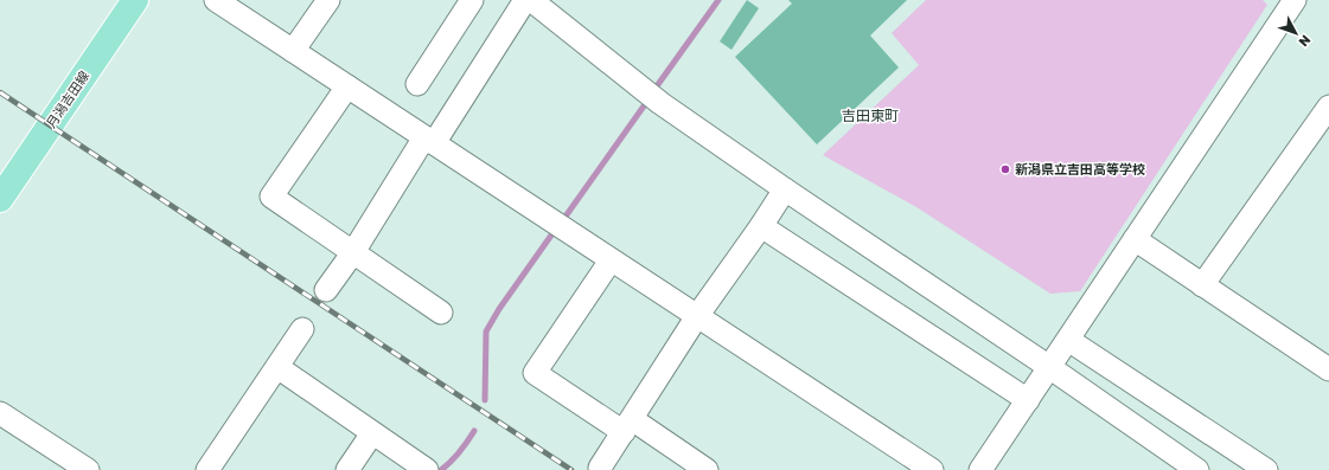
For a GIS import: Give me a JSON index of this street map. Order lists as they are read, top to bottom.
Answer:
{
  "streets": {
    "main road": ["月潟吉田線"]
  },
  "districts": ["吉田東町"],
  "places": ["新潟県立吉田高等学校"],
  "north": "bottom right"
}
